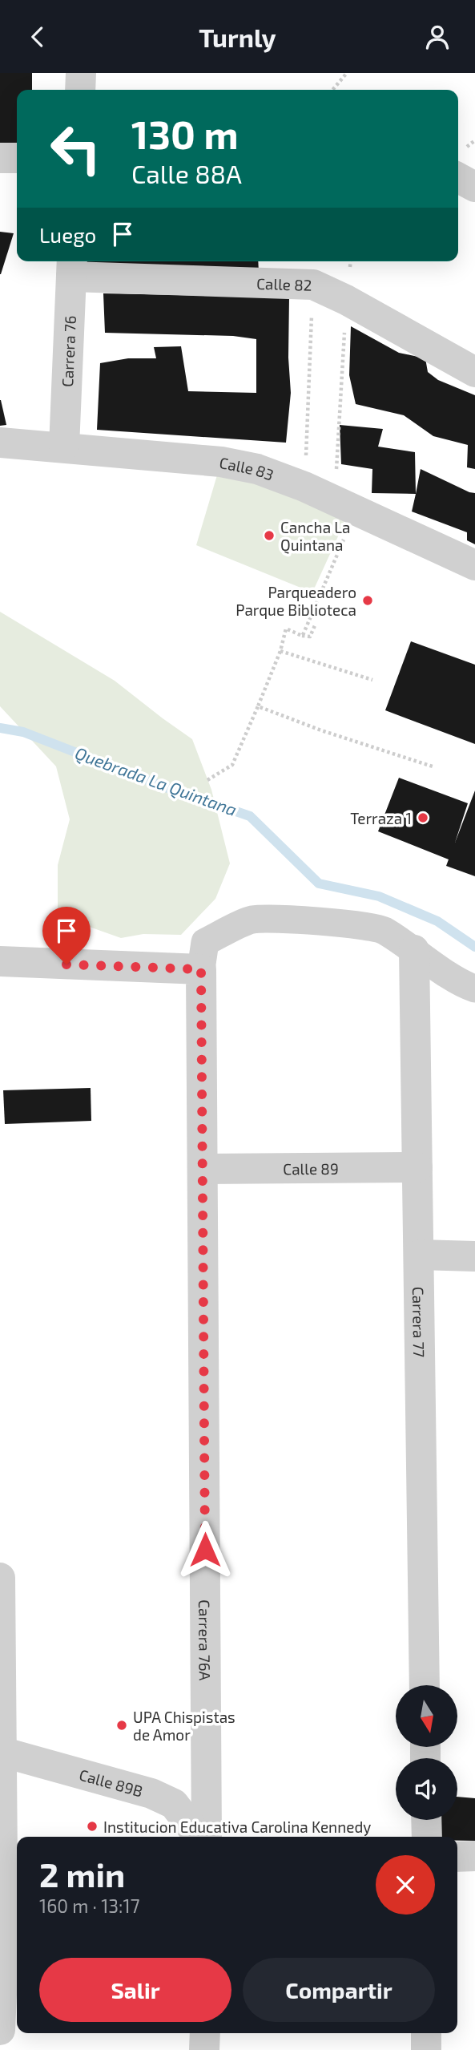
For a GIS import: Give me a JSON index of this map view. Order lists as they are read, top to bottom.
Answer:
{
  "streets": {
    "street": [
      "Calle 82",
      "Carrera 76",
      "Calle 83",
      "Calle 89",
      "Carrera 77",
      "Carrera 76A",
      "Calle 89B"
    ]
  },
  "crossings": [
    ["Calle 82", "Carrera 76"],
    ["Carrera 76", "Calle 83"],
    ["Calle 89", "Carrera 77"],
    ["Calle 89", "Carrera 76A"]
  ],
  "water": ["Quebrada La Quintana"],
  "places": [
    "Cancha La Quintana",
    "Parqueadero Parque Biblioteca",
    "Terraza 1",
    "UPA Chispistas de Amor",
    "Institucion Educativa Carolina Kennedy"
  ],
  "north": "bottom",
  "page": {
    "header": "Turnly",
    "turn": ["130 m", "Calle 88A"],
    "then": "Luego",
    "heading": ["2 min", "160 m · 13:17"],
    "buttons": ["Salir", "Compartir"]
  }
}
